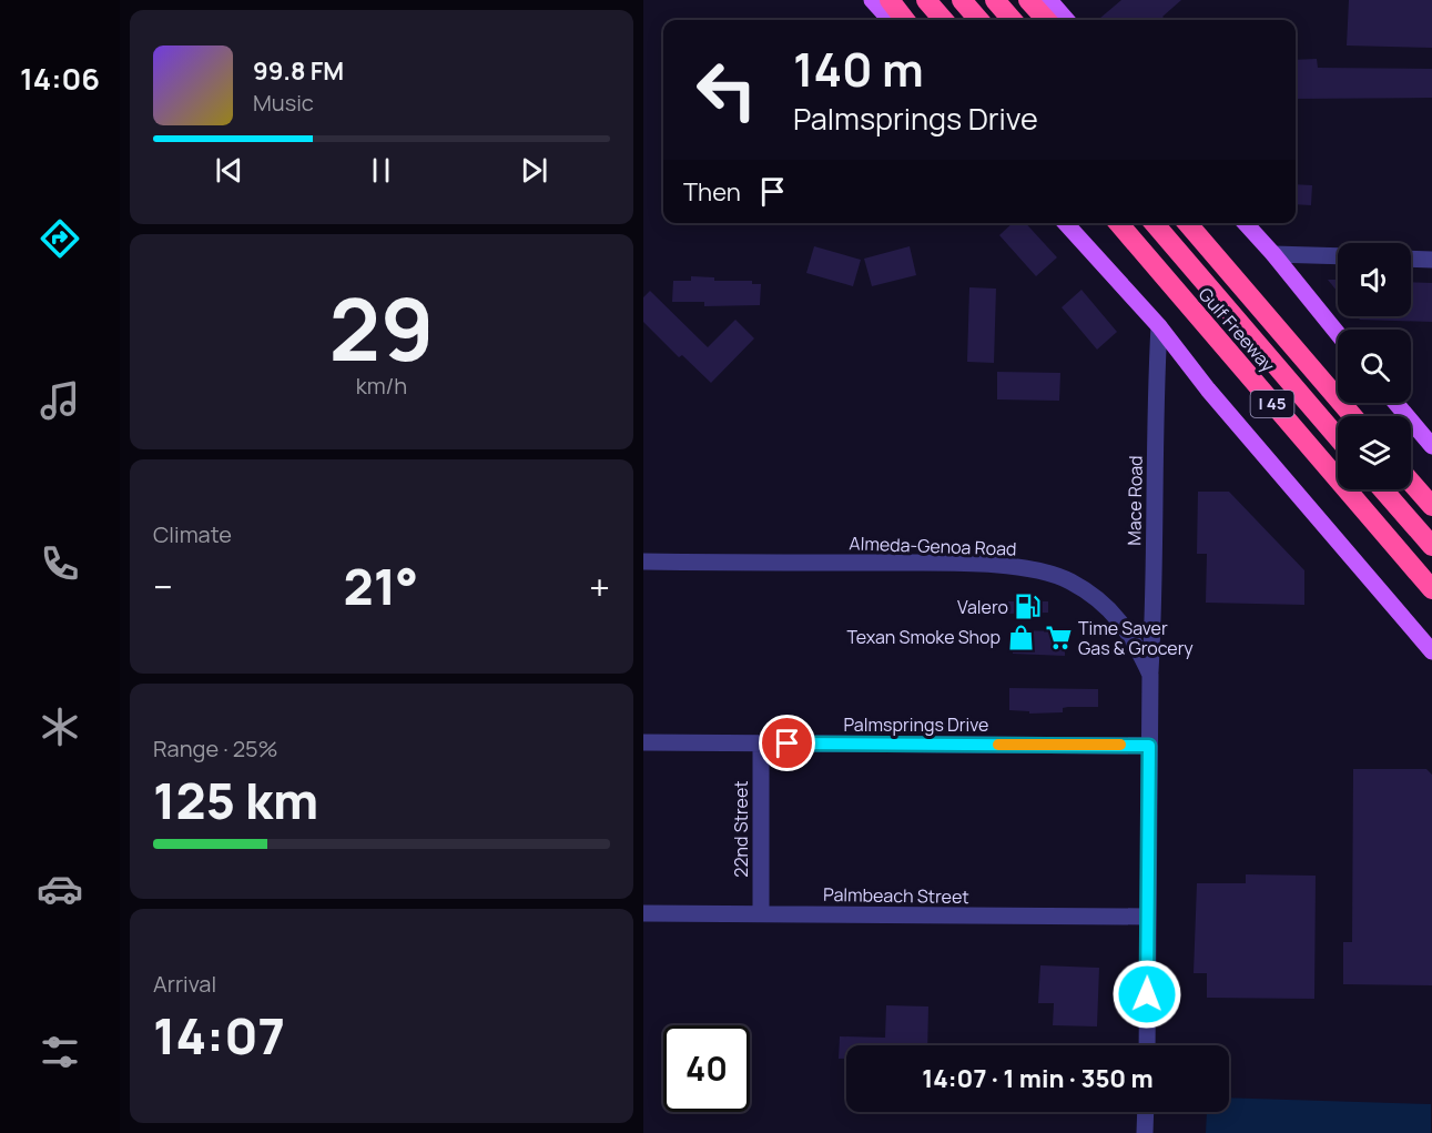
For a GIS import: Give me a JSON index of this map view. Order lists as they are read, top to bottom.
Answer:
{
  "streets": {
    "highway": ["Gulf Freeway", "I 45"],
    "street": [
      "Mace Road",
      "Almeda-Genoa Road",
      "Palmsprings Drive",
      "22nd Street",
      "Palmbeach Street"
    ]
  },
  "crossings": [
    ["Mace Road", "Almeda-Genoa Road"],
    ["Almeda-Genoa Road", "Palmsprings Drive"],
    ["Almeda-Genoa Road", "Palmbeach Street"],
    ["Palmsprings Drive", "22nd Street"],
    ["22nd Street", "Palmbeach Street"]
  ],
  "places": {
    "fuel station": ["Valero"],
    "shop": ["Texan Smoke Shop"],
    "supermarket": ["Time Saver Gas & Grocery"]
  },
  "page": {
    "tabs": "14:06",
    "turn": ["140 m", "Palmsprings Drive"],
    "song": ["99.8 FM", "Music"],
    "then": "Then",
    "tile": [
      ["29", "km/h"],
      "Climate",
      ["Range · 25%", "125 km"],
      ["Arrival", "14:07"]
    ],
    "heat": ["−", "21°", "+"],
    "limit": "40",
    "trip": "14:07 · 1 min · 350 m"
  }
}
